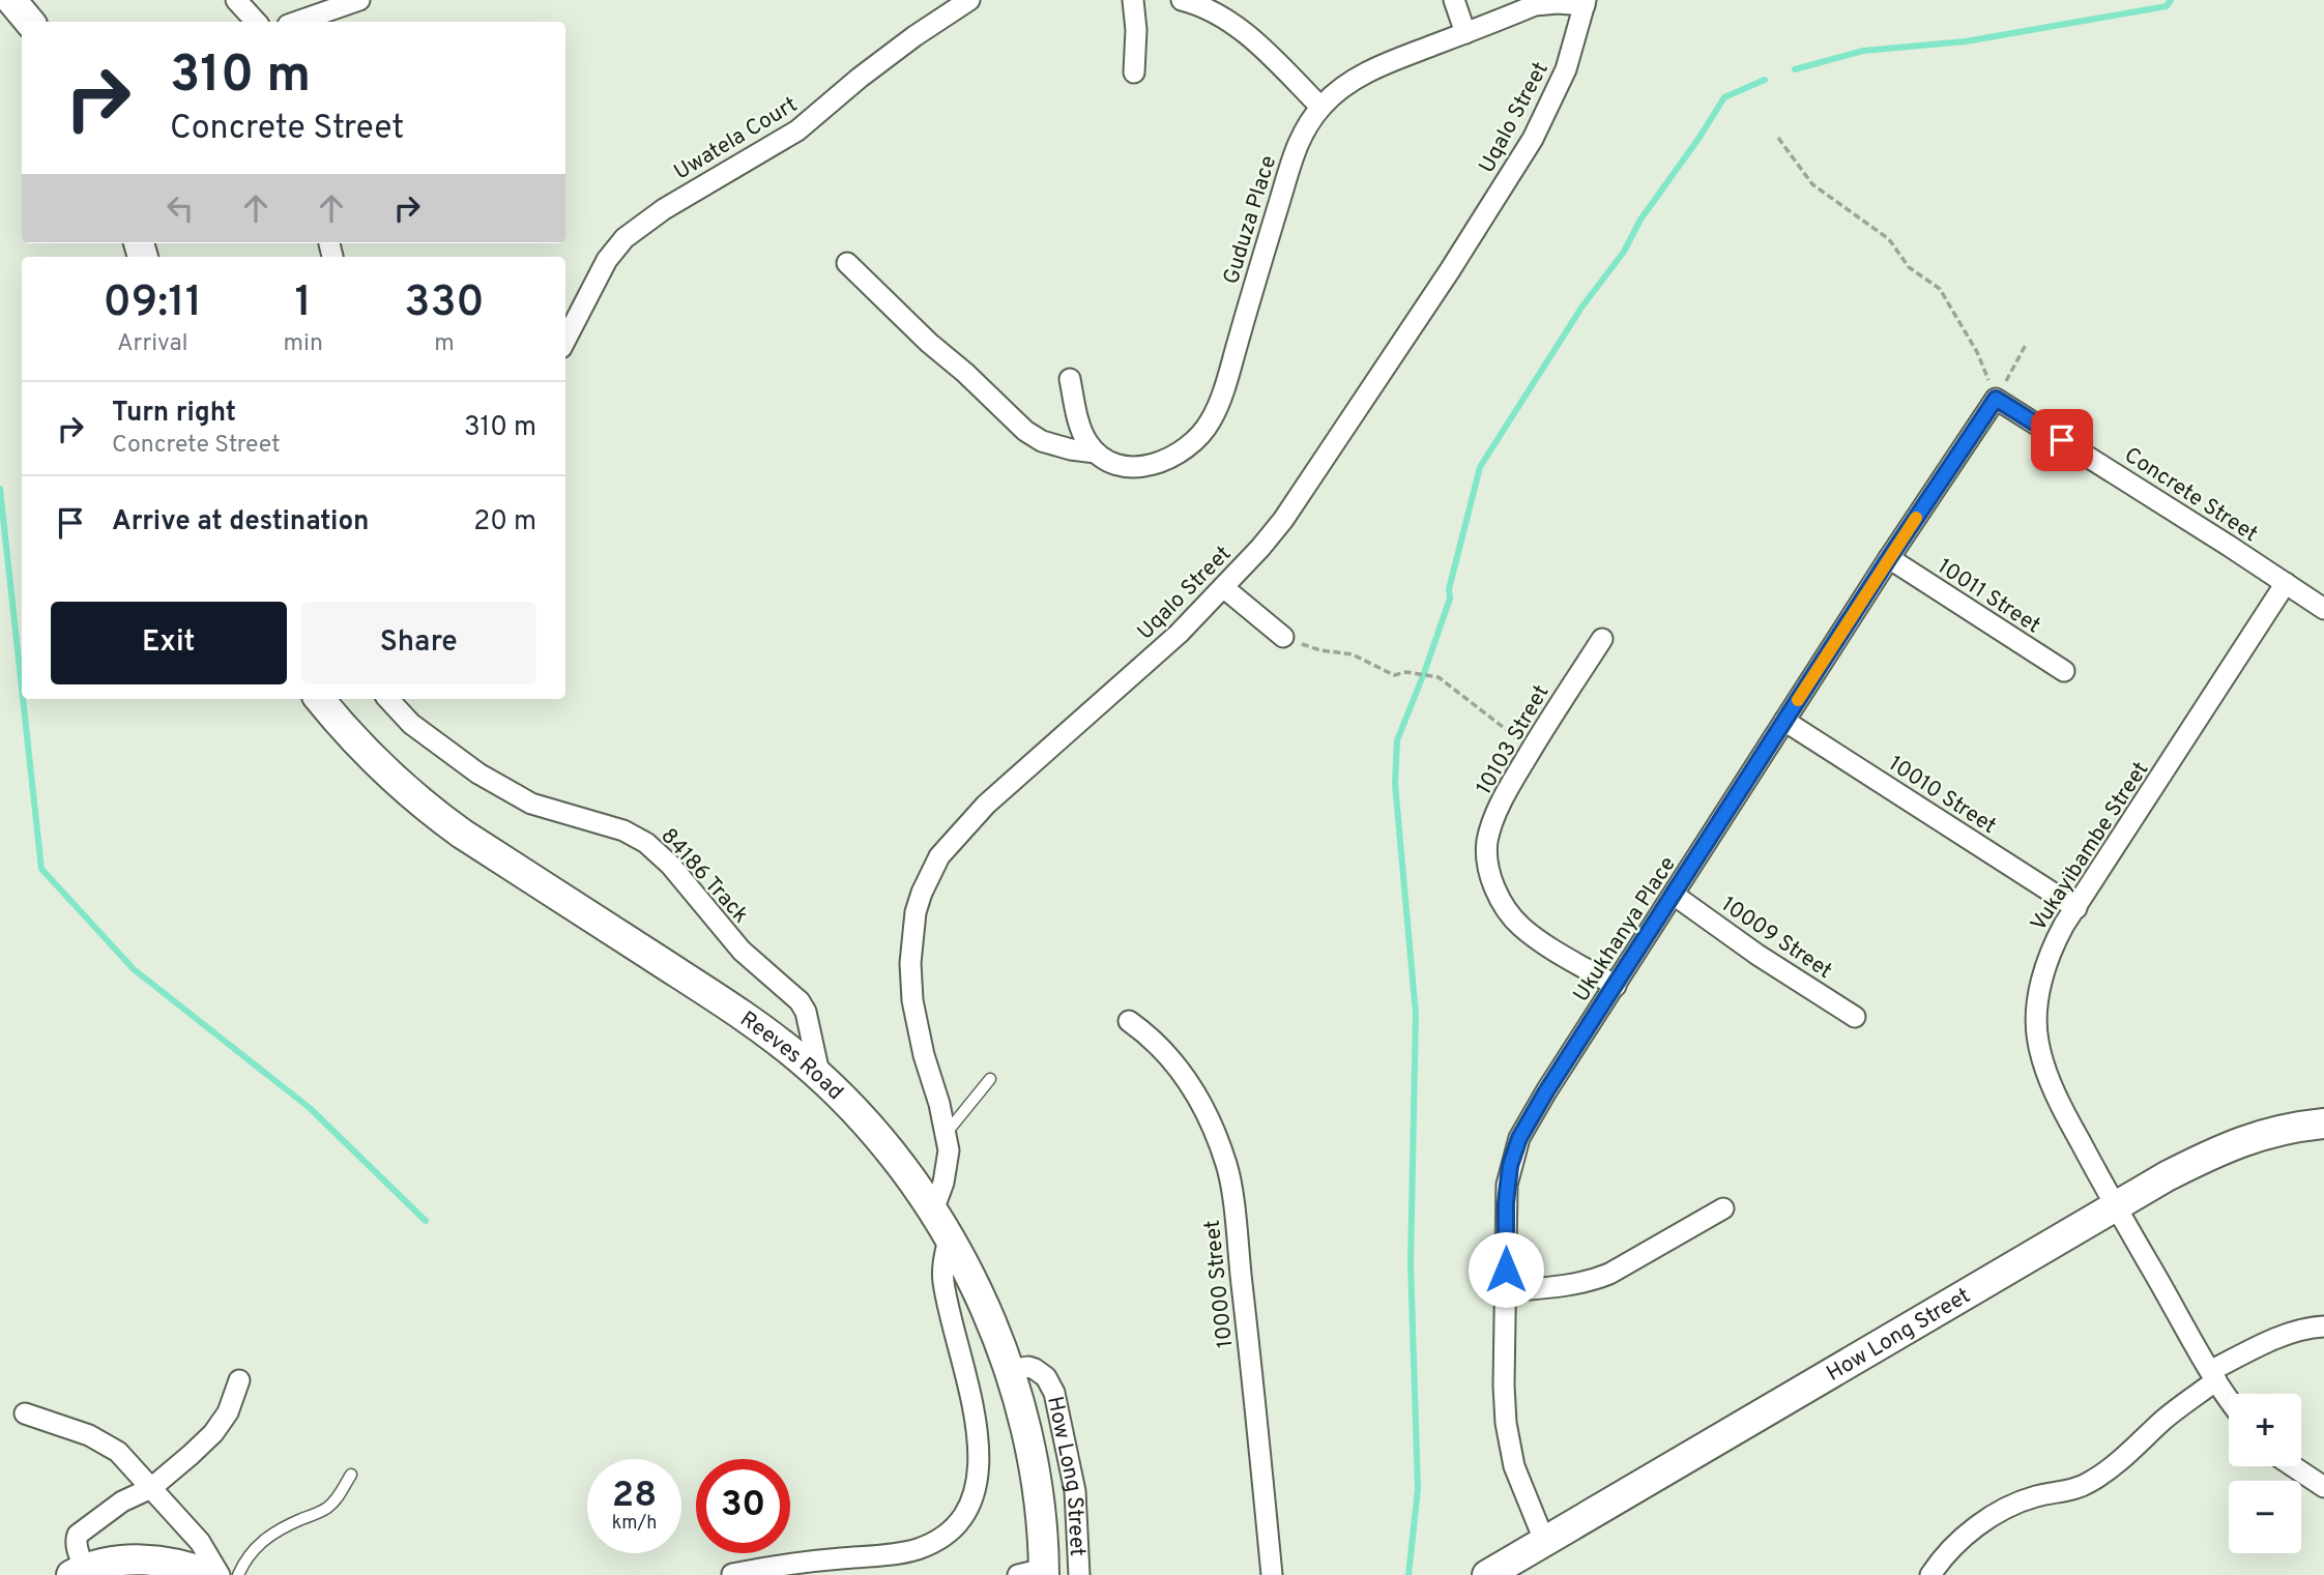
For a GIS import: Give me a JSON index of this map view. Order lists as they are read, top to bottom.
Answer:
{
  "streets": {
    "street": [
      "Uqalo Street",
      "Uwatela Court",
      "Guduza Place",
      "Concrete Street",
      "10011 Street",
      "10103 Street",
      "10010 Street",
      "Vukayibambe Street",
      "84186 Track",
      "Ukukhanya Place",
      "10009 Street",
      "Reeves Road",
      "10000 Street",
      "How Long Street"
    ]
  },
  "crossings": [
    ["Uqalo Street", "Guduza Place"],
    ["Uqalo Street", "Reeves Road"],
    ["Concrete Street", "Vukayibambe Street"],
    ["Concrete Street", "Ukukhanya Place"],
    ["10011 Street", "Ukukhanya Place"],
    ["10103 Street", "Ukukhanya Place"],
    ["10010 Street", "Vukayibambe Street"],
    ["10010 Street", "Ukukhanya Place"],
    ["Vukayibambe Street", "How Long Street"],
    ["84186 Track", "Reeves Road"],
    ["Ukukhanya Place", "10009 Street"],
    ["Ukukhanya Place", "How Long Street"],
    ["Reeves Road", "How Long Street"]
  ],
  "page": {
    "turn": ["310 m", "Concrete Street"],
    "eta": [
      "09:11",
      "Arrival",
      "1",
      "min",
      "330",
      "m"
    ],
    "list": [
      {
        "name": "Turn right",
        "note": "Concrete Street",
        "value": "310 m"
      },
      {
        "name": "Arrive at destination",
        "value": "20 m"
      }
    ],
    "buttons": ["Exit", "Share"],
    "map_buttons": ["+", "−"],
    "speed": "28 km/h",
    "limit": "30"
  }
}
